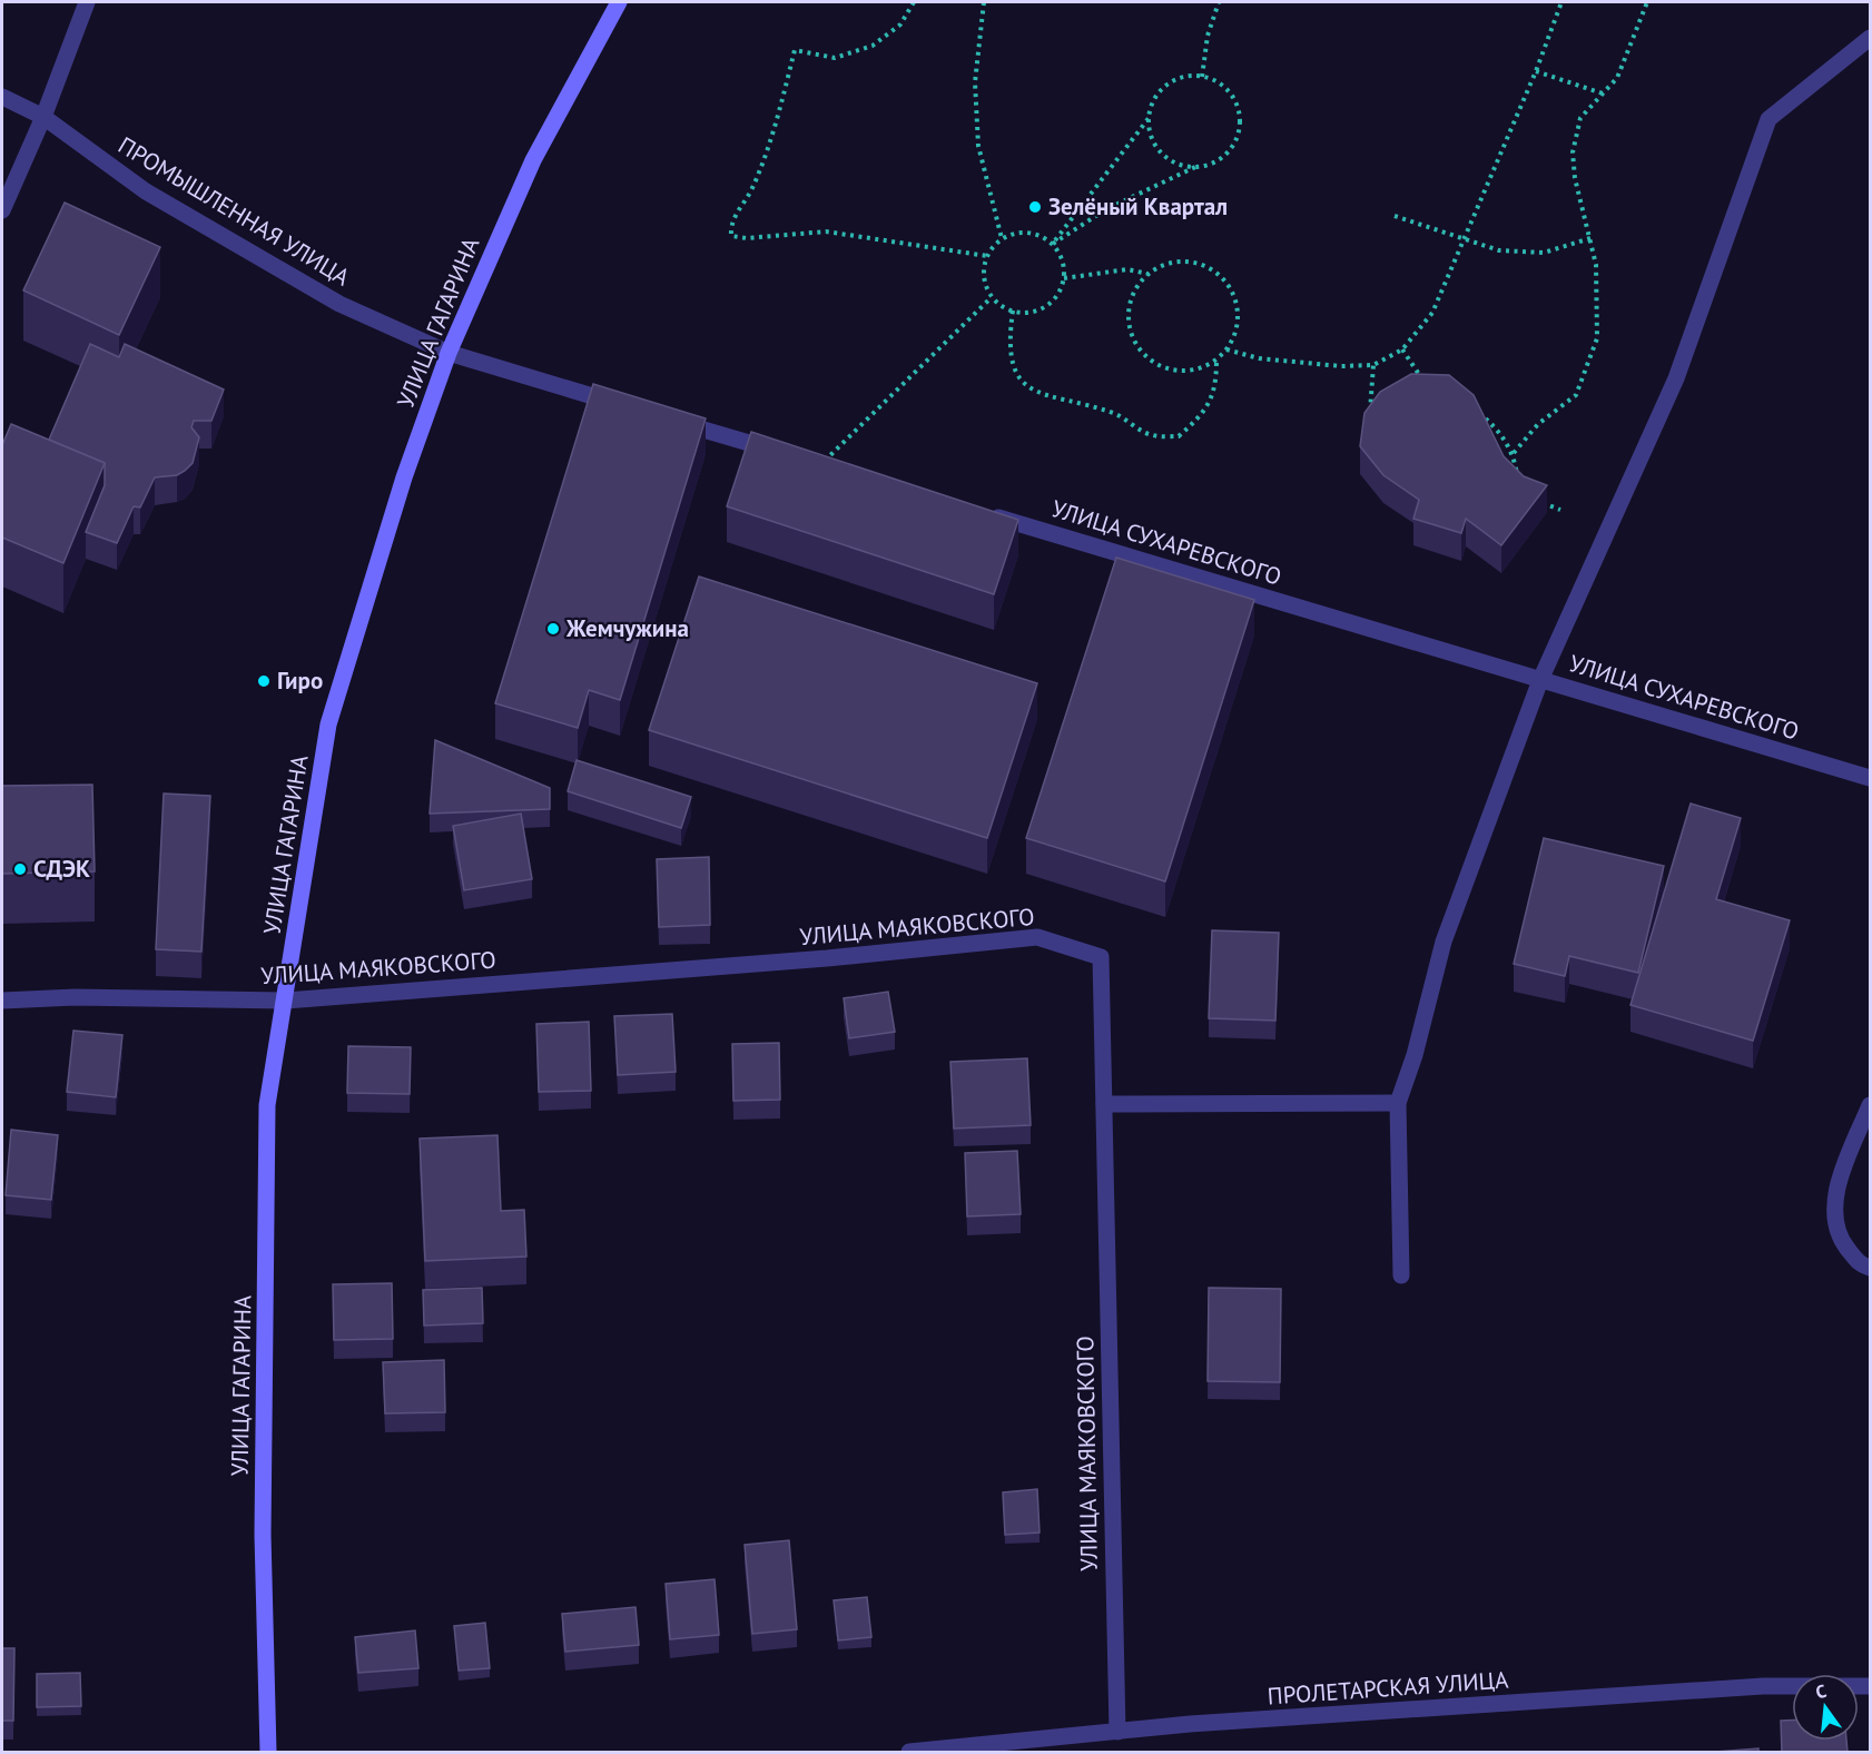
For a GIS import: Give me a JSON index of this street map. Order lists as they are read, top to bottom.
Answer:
{
  "streets": {
    "main road": ["УЛИЦА ГАГАРИНА"],
    "street": [
      "ПРОМЫШЛЕННАЯ УЛИЦА",
      "УЛИЦА СУХАРЕВСКОГО",
      "УЛИЦА МАЯКОВСКОГО",
      "ПРОЛЕТАРСКАЯ УЛИЦА"
    ]
  },
  "crossings": [
    ["ПРОМЫШЛЕННАЯ УЛИЦА", "УЛИЦА ГАГАРИНА"],
    ["УЛИЦА ГАГАРИНА", "УЛИЦА МАЯКОВСКОГО"],
    ["УЛИЦА МАЯКОВСКОГО", "ПРОЛЕТАРСКАЯ УЛИЦА"]
  ],
  "places": [
    "Зелёный Квартал",
    "Жемчужина",
    "Гиро",
    "СДЭК"
  ],
  "north": "top"
}
